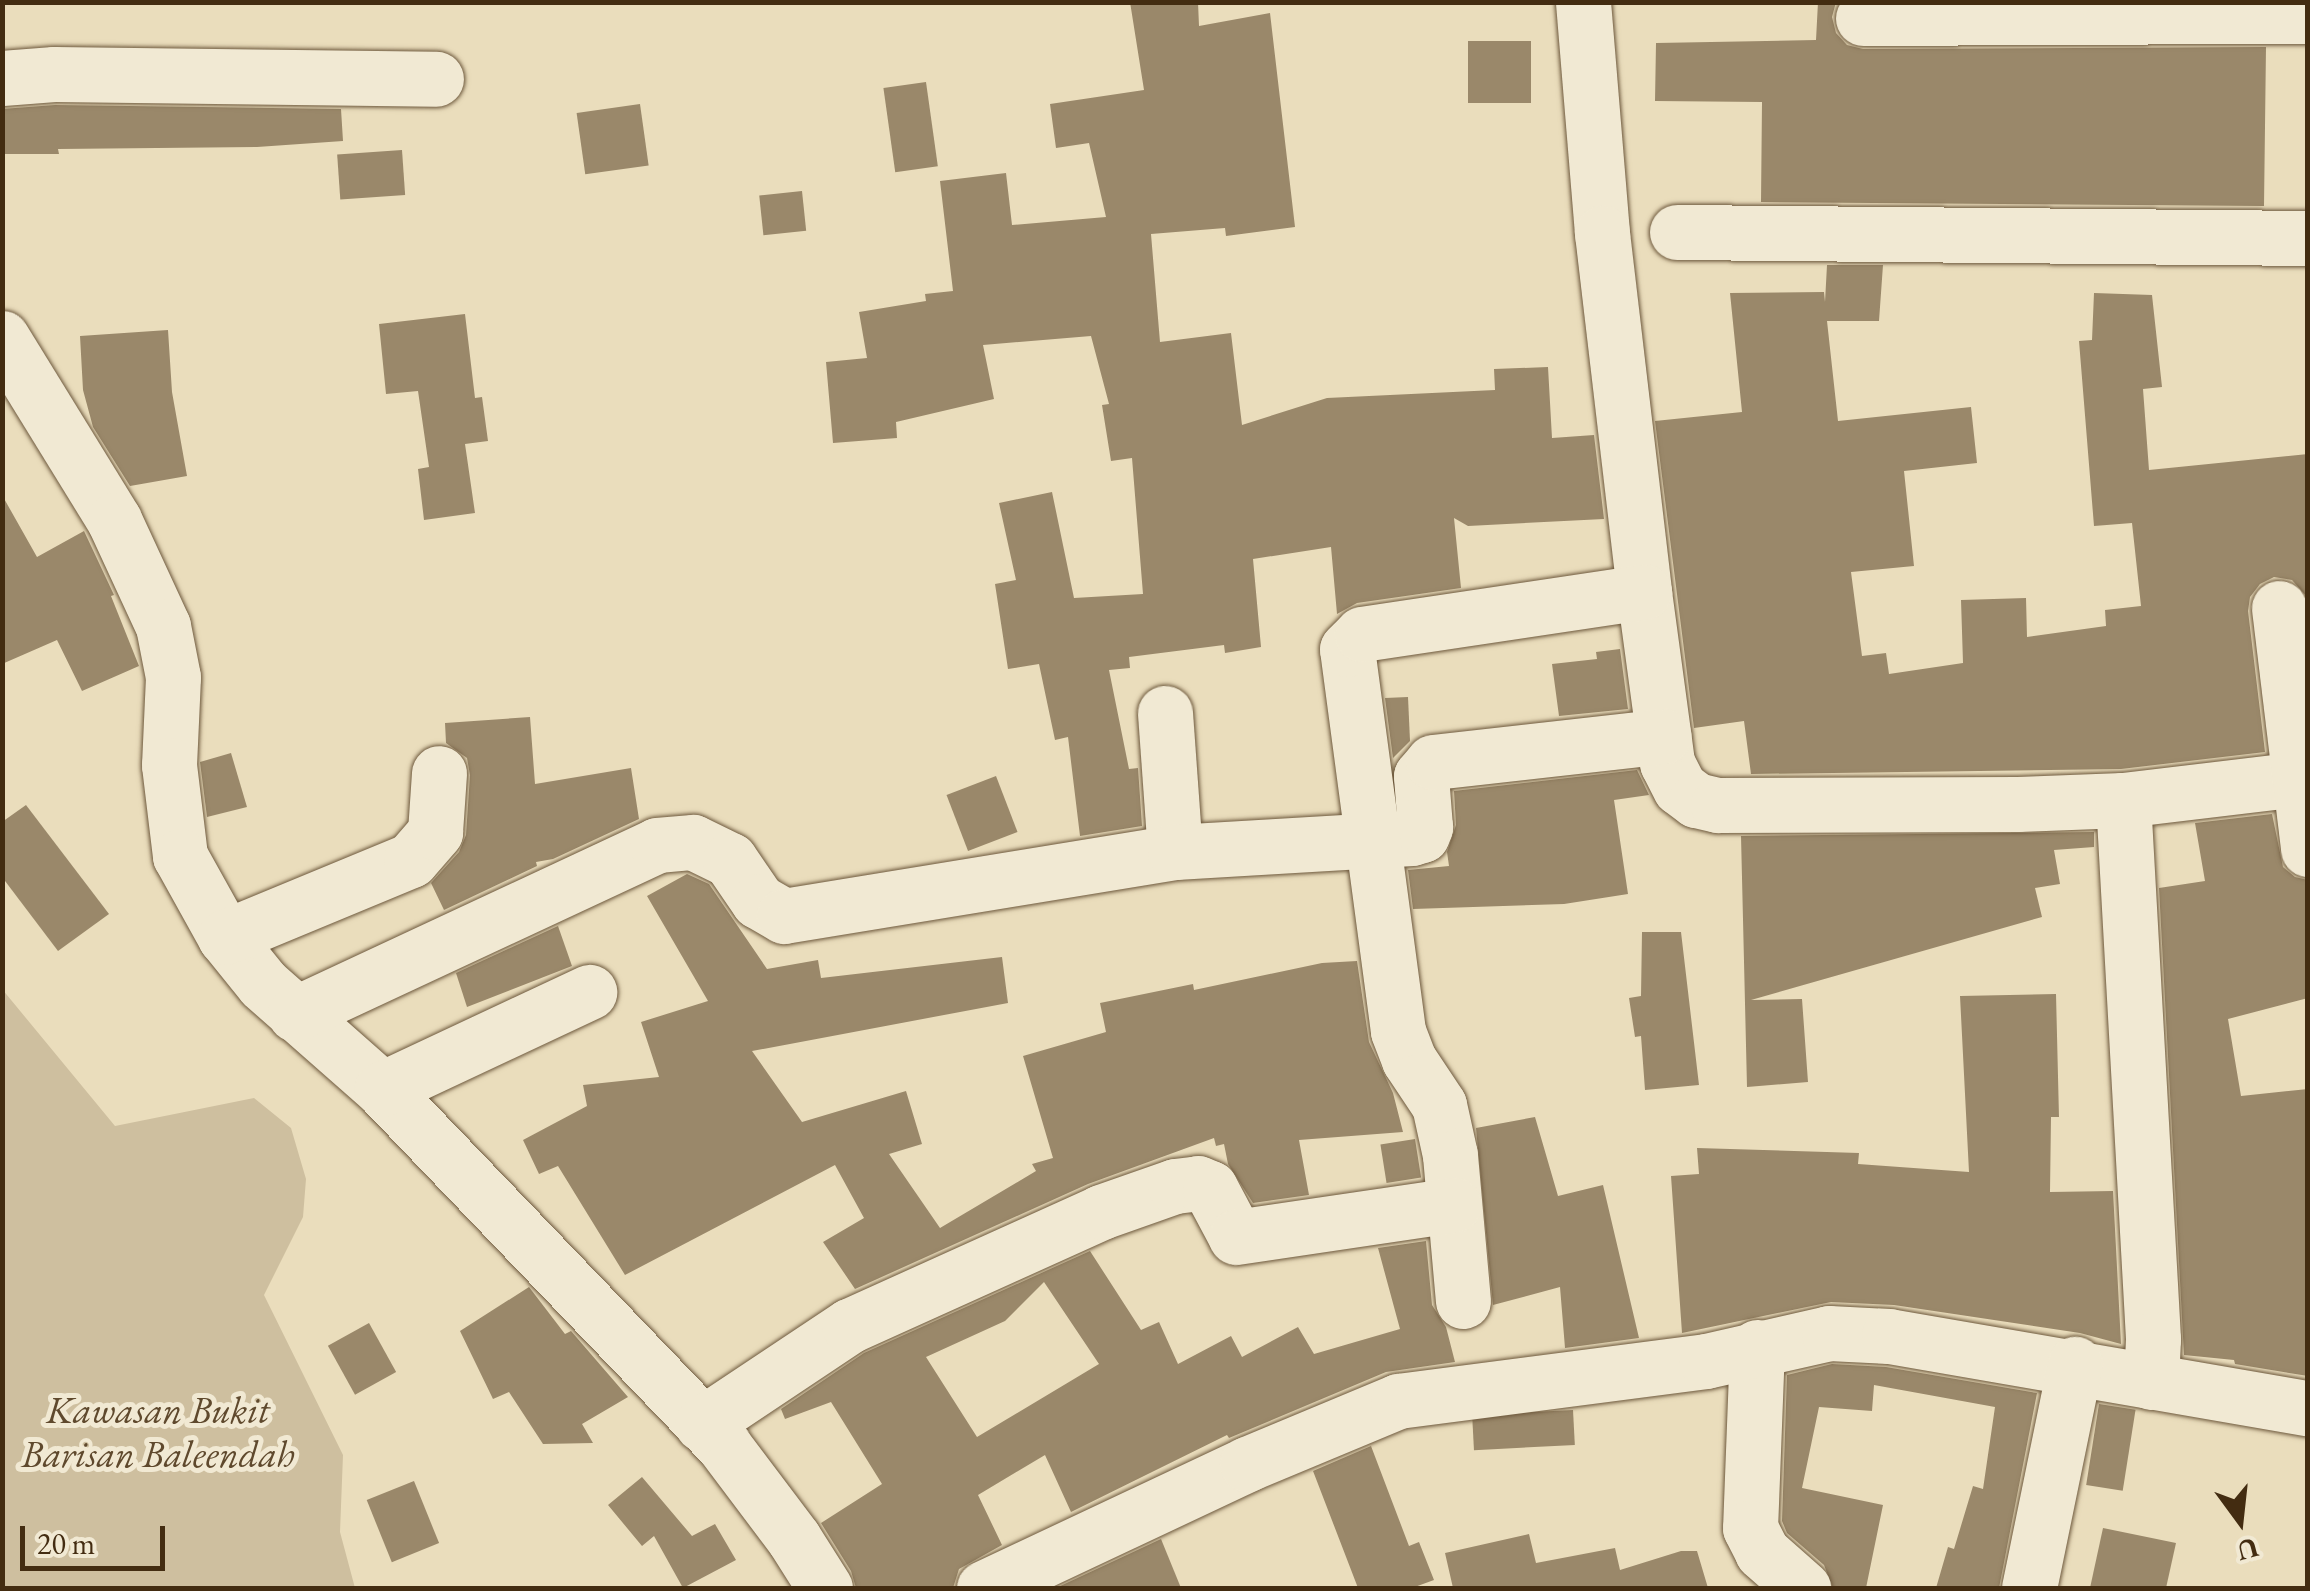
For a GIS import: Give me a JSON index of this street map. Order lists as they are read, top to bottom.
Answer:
{
  "parks": ["Kawasan Bukit Barisan Baleendah"],
  "scale_bar": "20 m",
  "north": "bottom"
}
